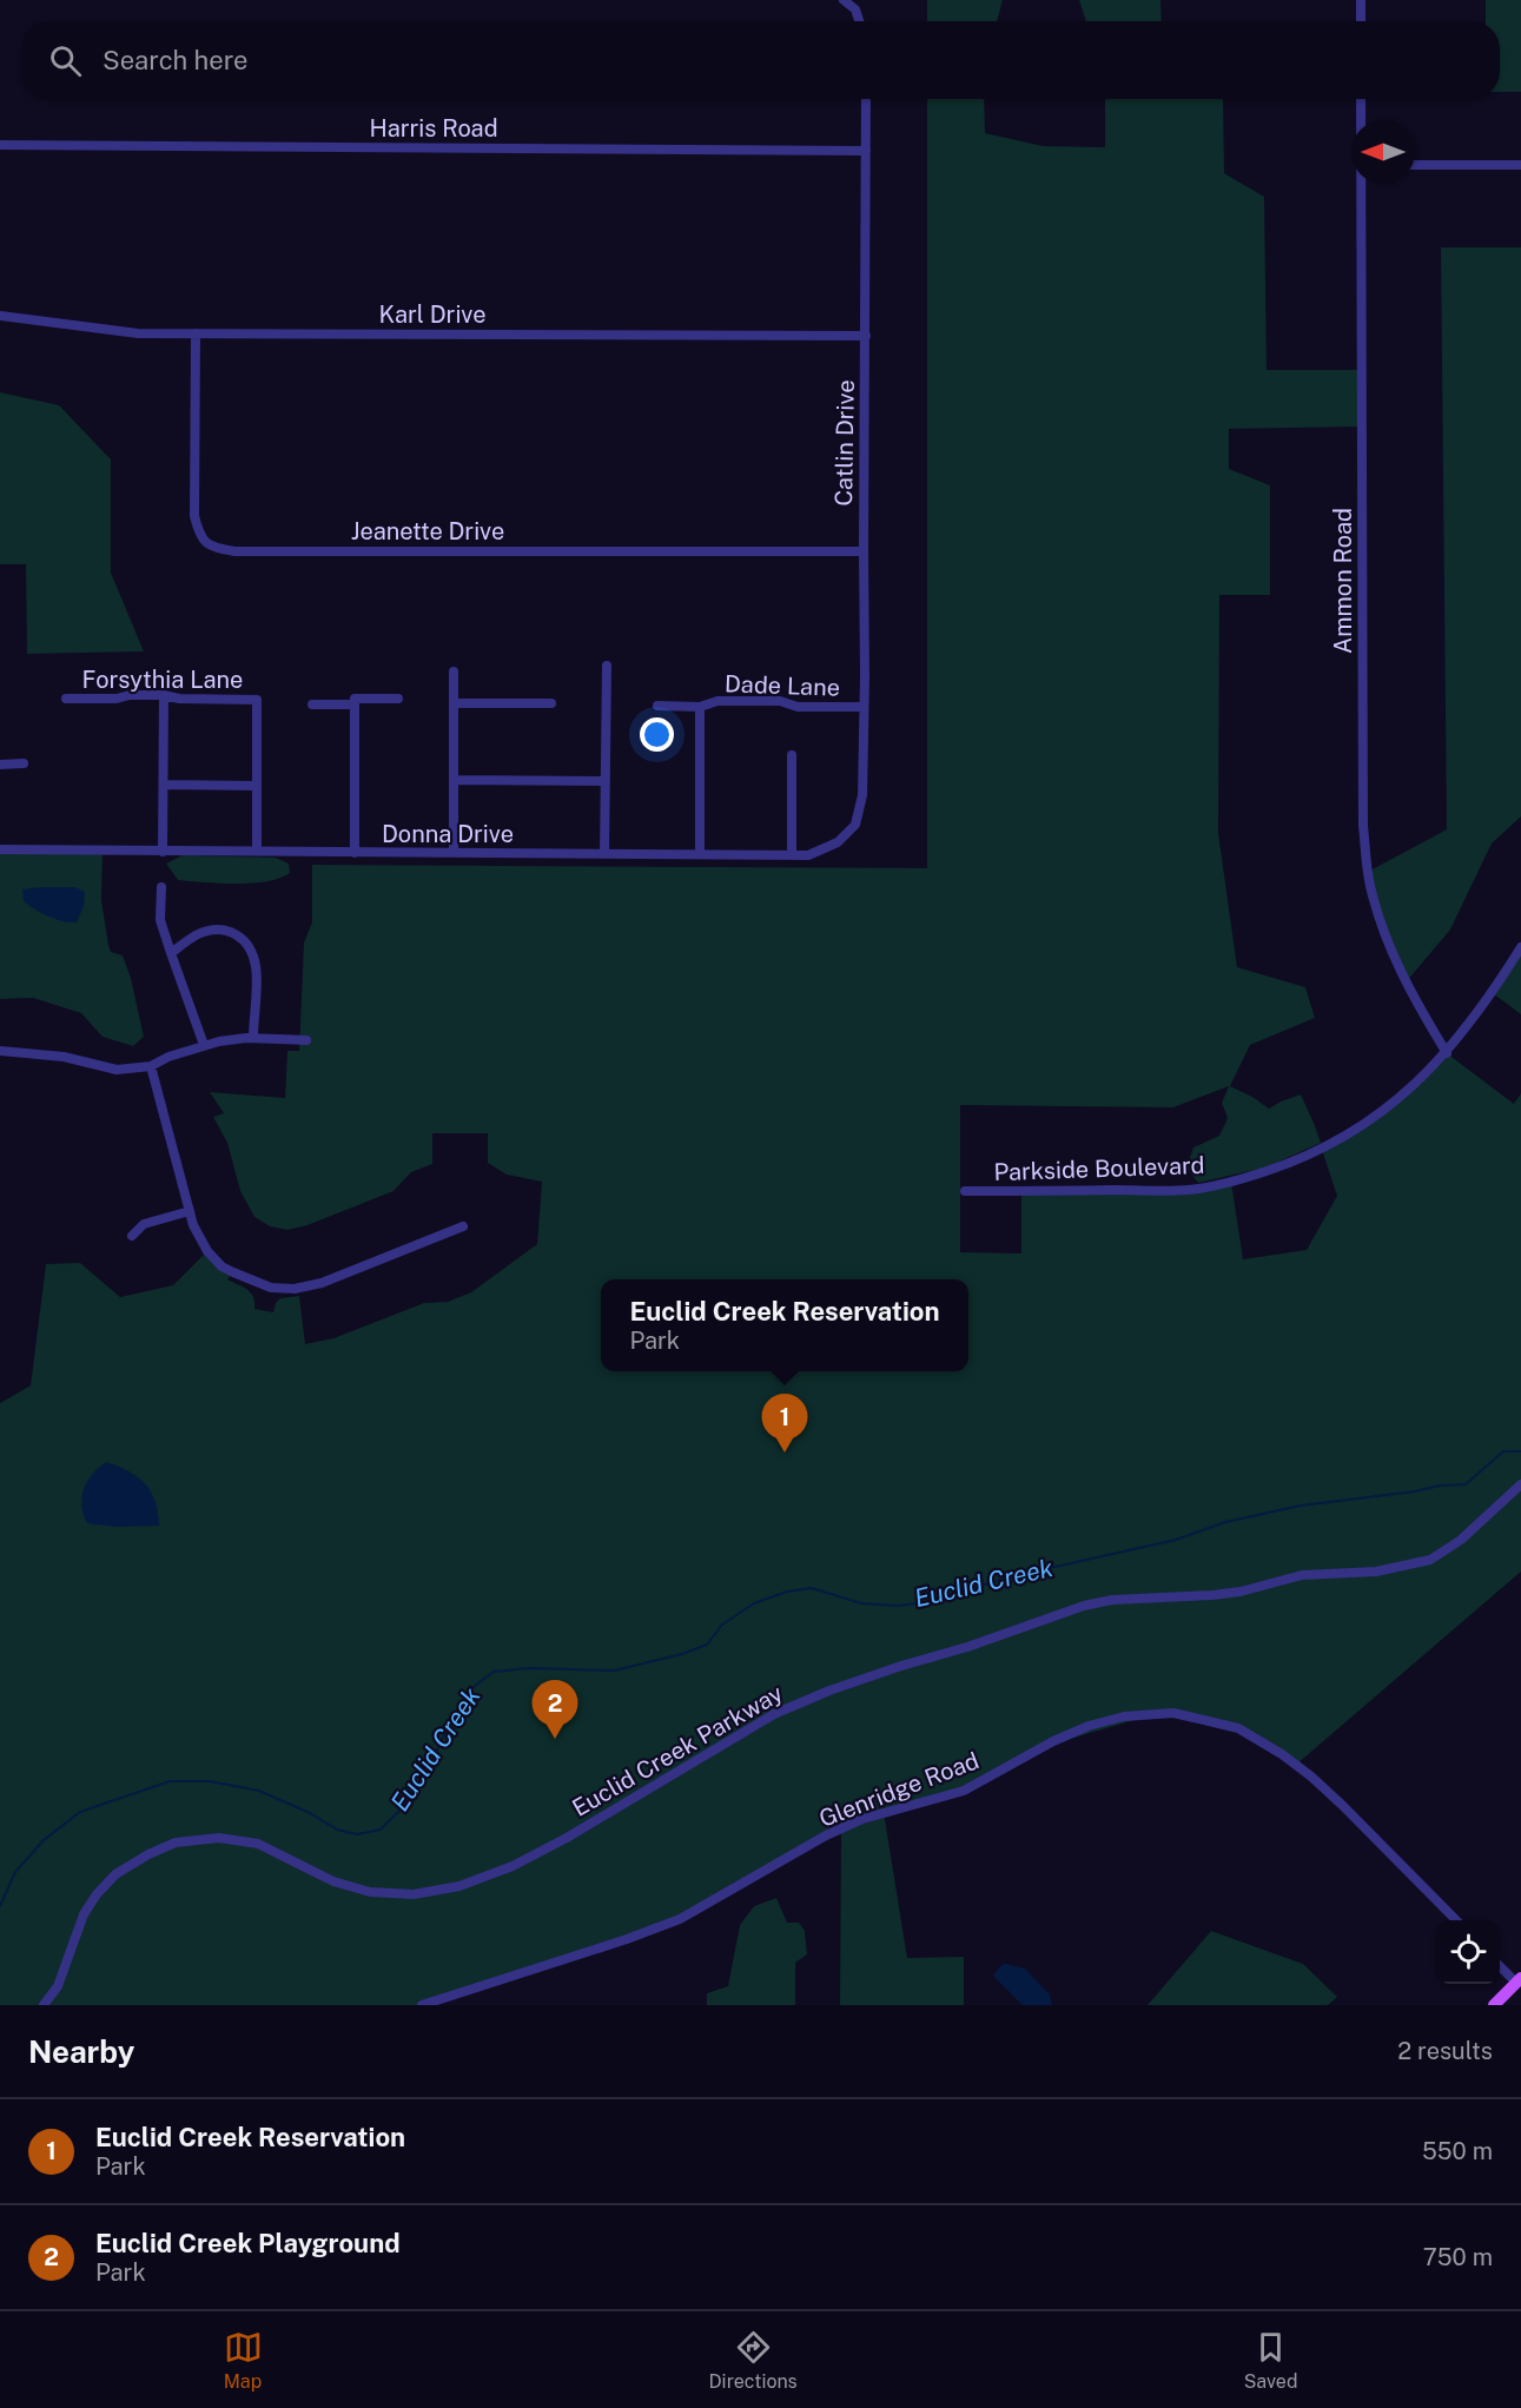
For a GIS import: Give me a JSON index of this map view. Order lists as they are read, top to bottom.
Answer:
{
  "streets": {
    "street": [
      "Harris Road",
      "Karl Drive",
      "Catlin Drive",
      "Jeanette Drive",
      "Ammon Road",
      "Forsythia Lane",
      "Dade Lane",
      "Donna Drive",
      "Parkside Boulevard",
      "Euclid Creek Parkway",
      "Glenridge Road"
    ]
  },
  "crossings": [
    ["Harris Road", "Catlin Drive"],
    ["Karl Drive", "Catlin Drive"],
    ["Karl Drive", "Jeanette Drive"],
    ["Catlin Drive", "Jeanette Drive"],
    ["Catlin Drive", "Dade Lane"],
    ["Catlin Drive", "Donna Drive"],
    ["Ammon Road", "Parkside Boulevard"]
  ],
  "water": ["Euclid Creek"],
  "north": "left",
  "page": {
    "search": "Search here",
    "popup": ["Euclid Creek Reservation", "Park"],
    "pins": ["1", "2"],
    "heading": ["Nearby", "2 results"],
    "list": [
      {
        "mark": "1",
        "name": "Euclid Creek Reservation",
        "note": "Park",
        "value": "550 m"
      },
      {
        "mark": "2",
        "name": "Euclid Creek Playground",
        "note": "Park",
        "value": "750 m"
      }
    ],
    "nav": ["Map", "Directions", "Saved"]
  }
}
